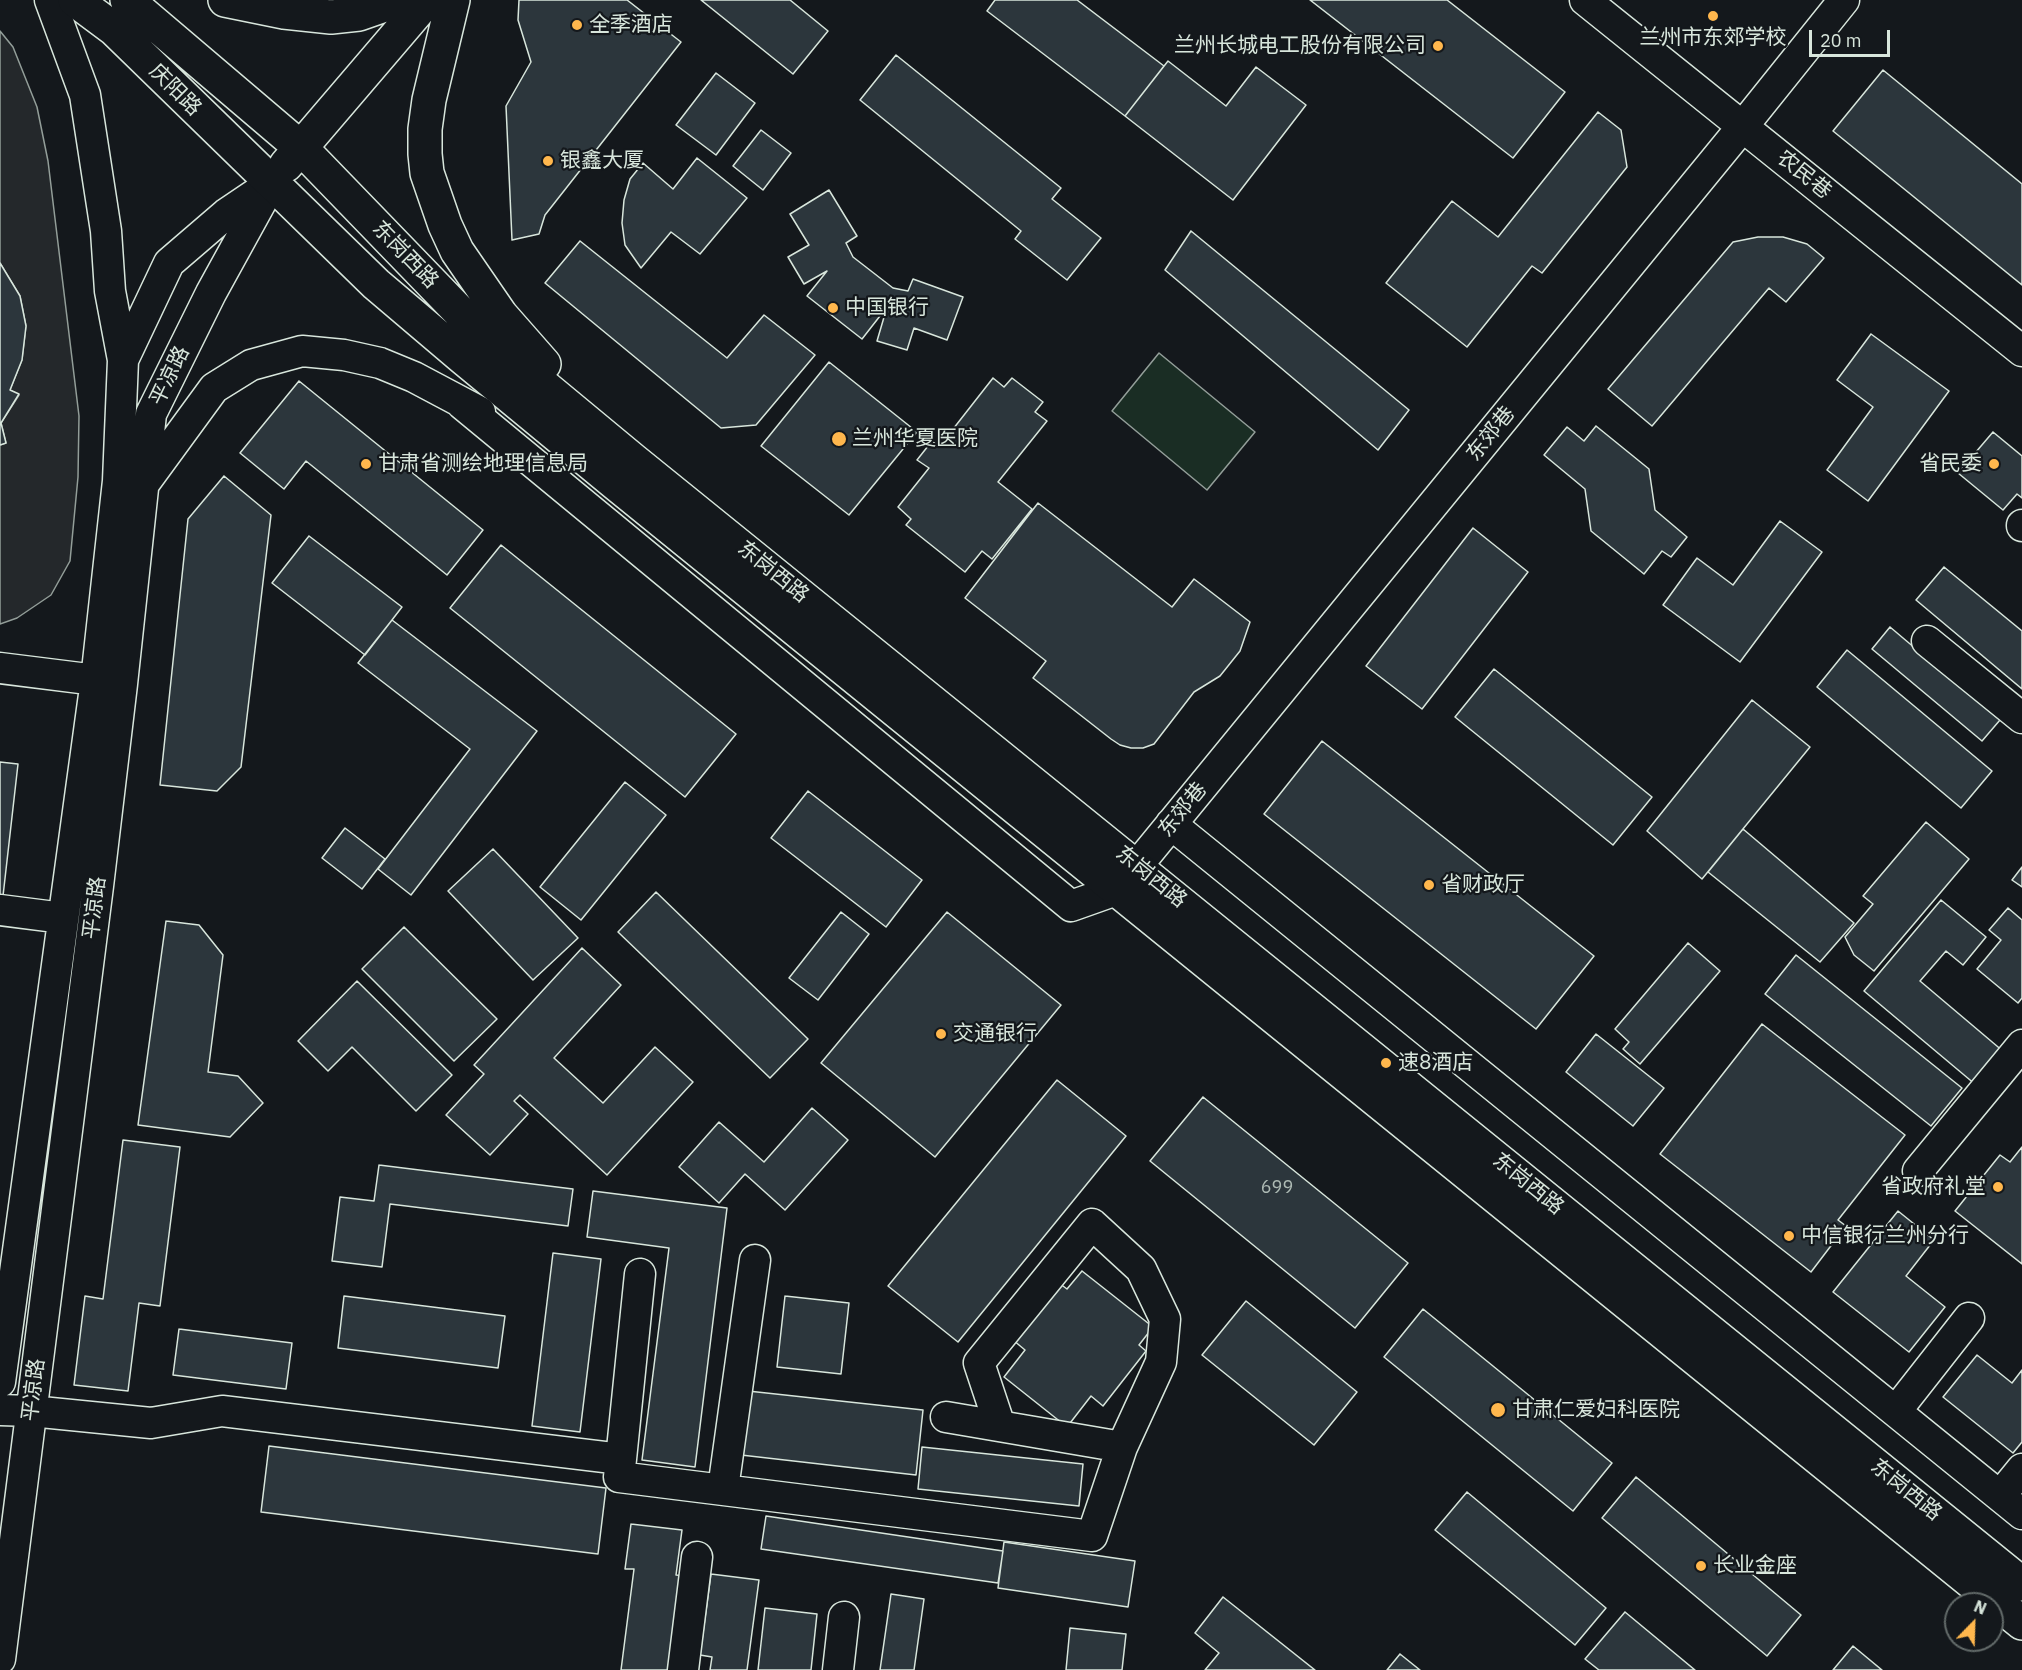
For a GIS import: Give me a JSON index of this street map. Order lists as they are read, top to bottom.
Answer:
{
  "streets": {
    "main road": ["庆阳路", "东岗西路", "平凉路"],
    "street": ["农民巷", "东郊巷"]
  },
  "crossings": [
    ["庆阳路", "东岗西路"],
    ["庆阳路", "平凉路"],
    ["农民巷", "东郊巷"],
    ["东岗西路", "平凉路"],
    ["东岗西路", "东郊巷"]
  ],
  "places": [
    "兰州市东郊学校",
    "全季酒店",
    "兰州长城电工股份有限公司",
    "银鑫大厦",
    "中国银行",
    "兰州华夏医院",
    "甘肃省测绘地理信息局",
    "省民委",
    "省财政厅",
    "交通银行",
    "速8酒店",
    "省政府礼堂",
    "中信银行兰州分行",
    "甘肃仁爱妇科医院",
    "长业金座"
  ],
  "house_numbers": ["699"],
  "scale_bar": "20 m",
  "north": "top right"
}
